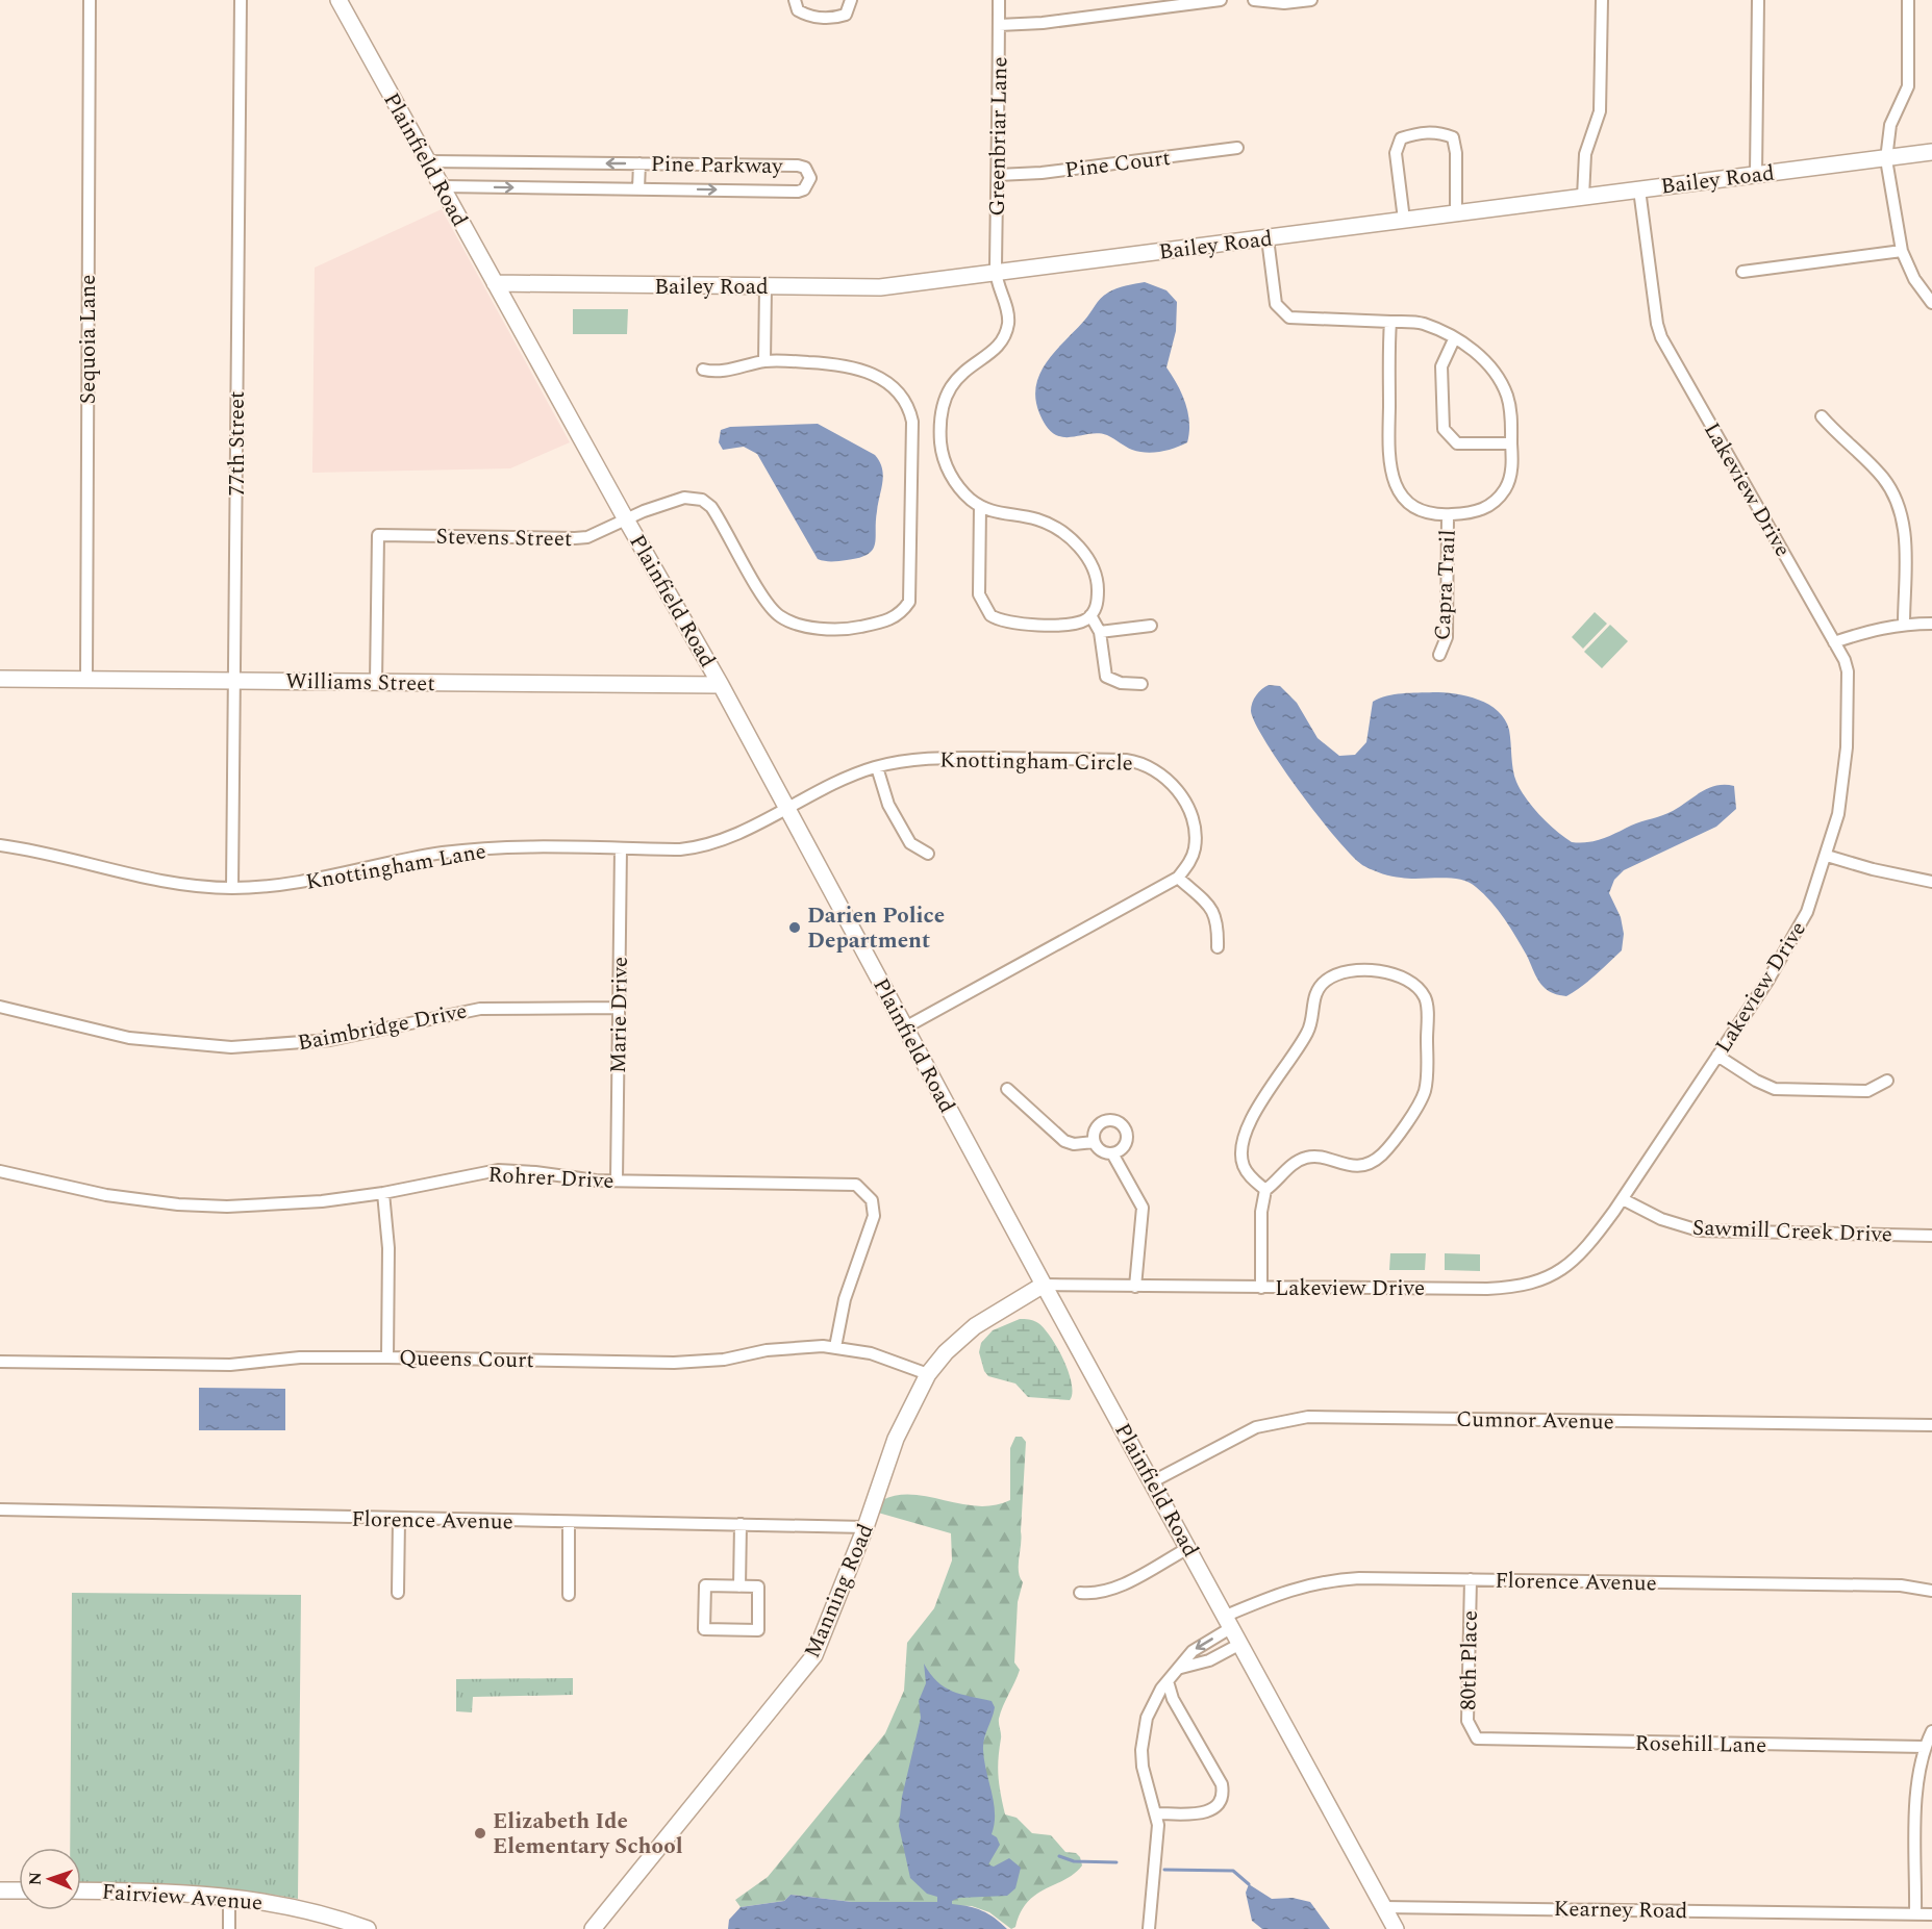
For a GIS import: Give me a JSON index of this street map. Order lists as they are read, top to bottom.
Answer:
{
  "streets": {
    "street": [
      "Greenbriar Lane",
      "Plainfield Road",
      "Pine Court",
      "Pine Parkway",
      "Bailey Road",
      "Sequoia Lane",
      "77th Street",
      "Lakeview Drive",
      "Stevens Street",
      "Capra Trail",
      "Williams Street",
      "Knottingham Circle",
      "Knottingham Lane",
      "Marie Drive",
      "Baimbridge Drive",
      "Rohrer Drive",
      "Sawmill Creek Drive",
      "Queens Court",
      "Cumnor Avenue",
      "Florence Avenue",
      "Manning Road",
      "80th Place",
      "Rosehill Lane",
      "Fairview Avenue",
      "Kearney Road"
    ]
  },
  "crossings": [
    ["Greenbriar Lane", "Pine Court"],
    ["Greenbriar Lane", "Bailey Road"],
    ["Plainfield Road", "Pine Parkway"],
    ["Plainfield Road", "Bailey Road"],
    ["Plainfield Road", "Lakeview Drive"],
    ["Plainfield Road", "Stevens Street"],
    ["Plainfield Road", "Williams Street"],
    ["Plainfield Road", "Knottingham Circle"],
    ["Plainfield Road", "Knottingham Lane"],
    ["Plainfield Road", "Cumnor Avenue"],
    ["Plainfield Road", "Florence Avenue"],
    ["Plainfield Road", "Manning Road"],
    ["Plainfield Road", "Kearney Road"],
    ["Bailey Road", "Lakeview Drive"],
    ["Sequoia Lane", "Williams Street"],
    ["77th Street", "Williams Street"],
    ["77th Street", "Knottingham Lane"],
    ["Lakeview Drive", "Sawmill Creek Drive"],
    ["Lakeview Drive", "Manning Road"],
    ["Stevens Street", "Williams Street"],
    ["Knottingham Circle", "Knottingham Lane"],
    ["Knottingham Lane", "Marie Drive"],
    ["Marie Drive", "Baimbridge Drive"],
    ["Marie Drive", "Rohrer Drive"],
    ["Rohrer Drive", "Queens Court"],
    ["Queens Court", "Manning Road"],
    ["Florence Avenue", "Manning Road"],
    ["Florence Avenue", "80th Place"],
    ["80th Place", "Rosehill Lane"]
  ],
  "places": ["Darien Police Department", "Elizabeth Ide Elementary School"],
  "north": "left"
}
